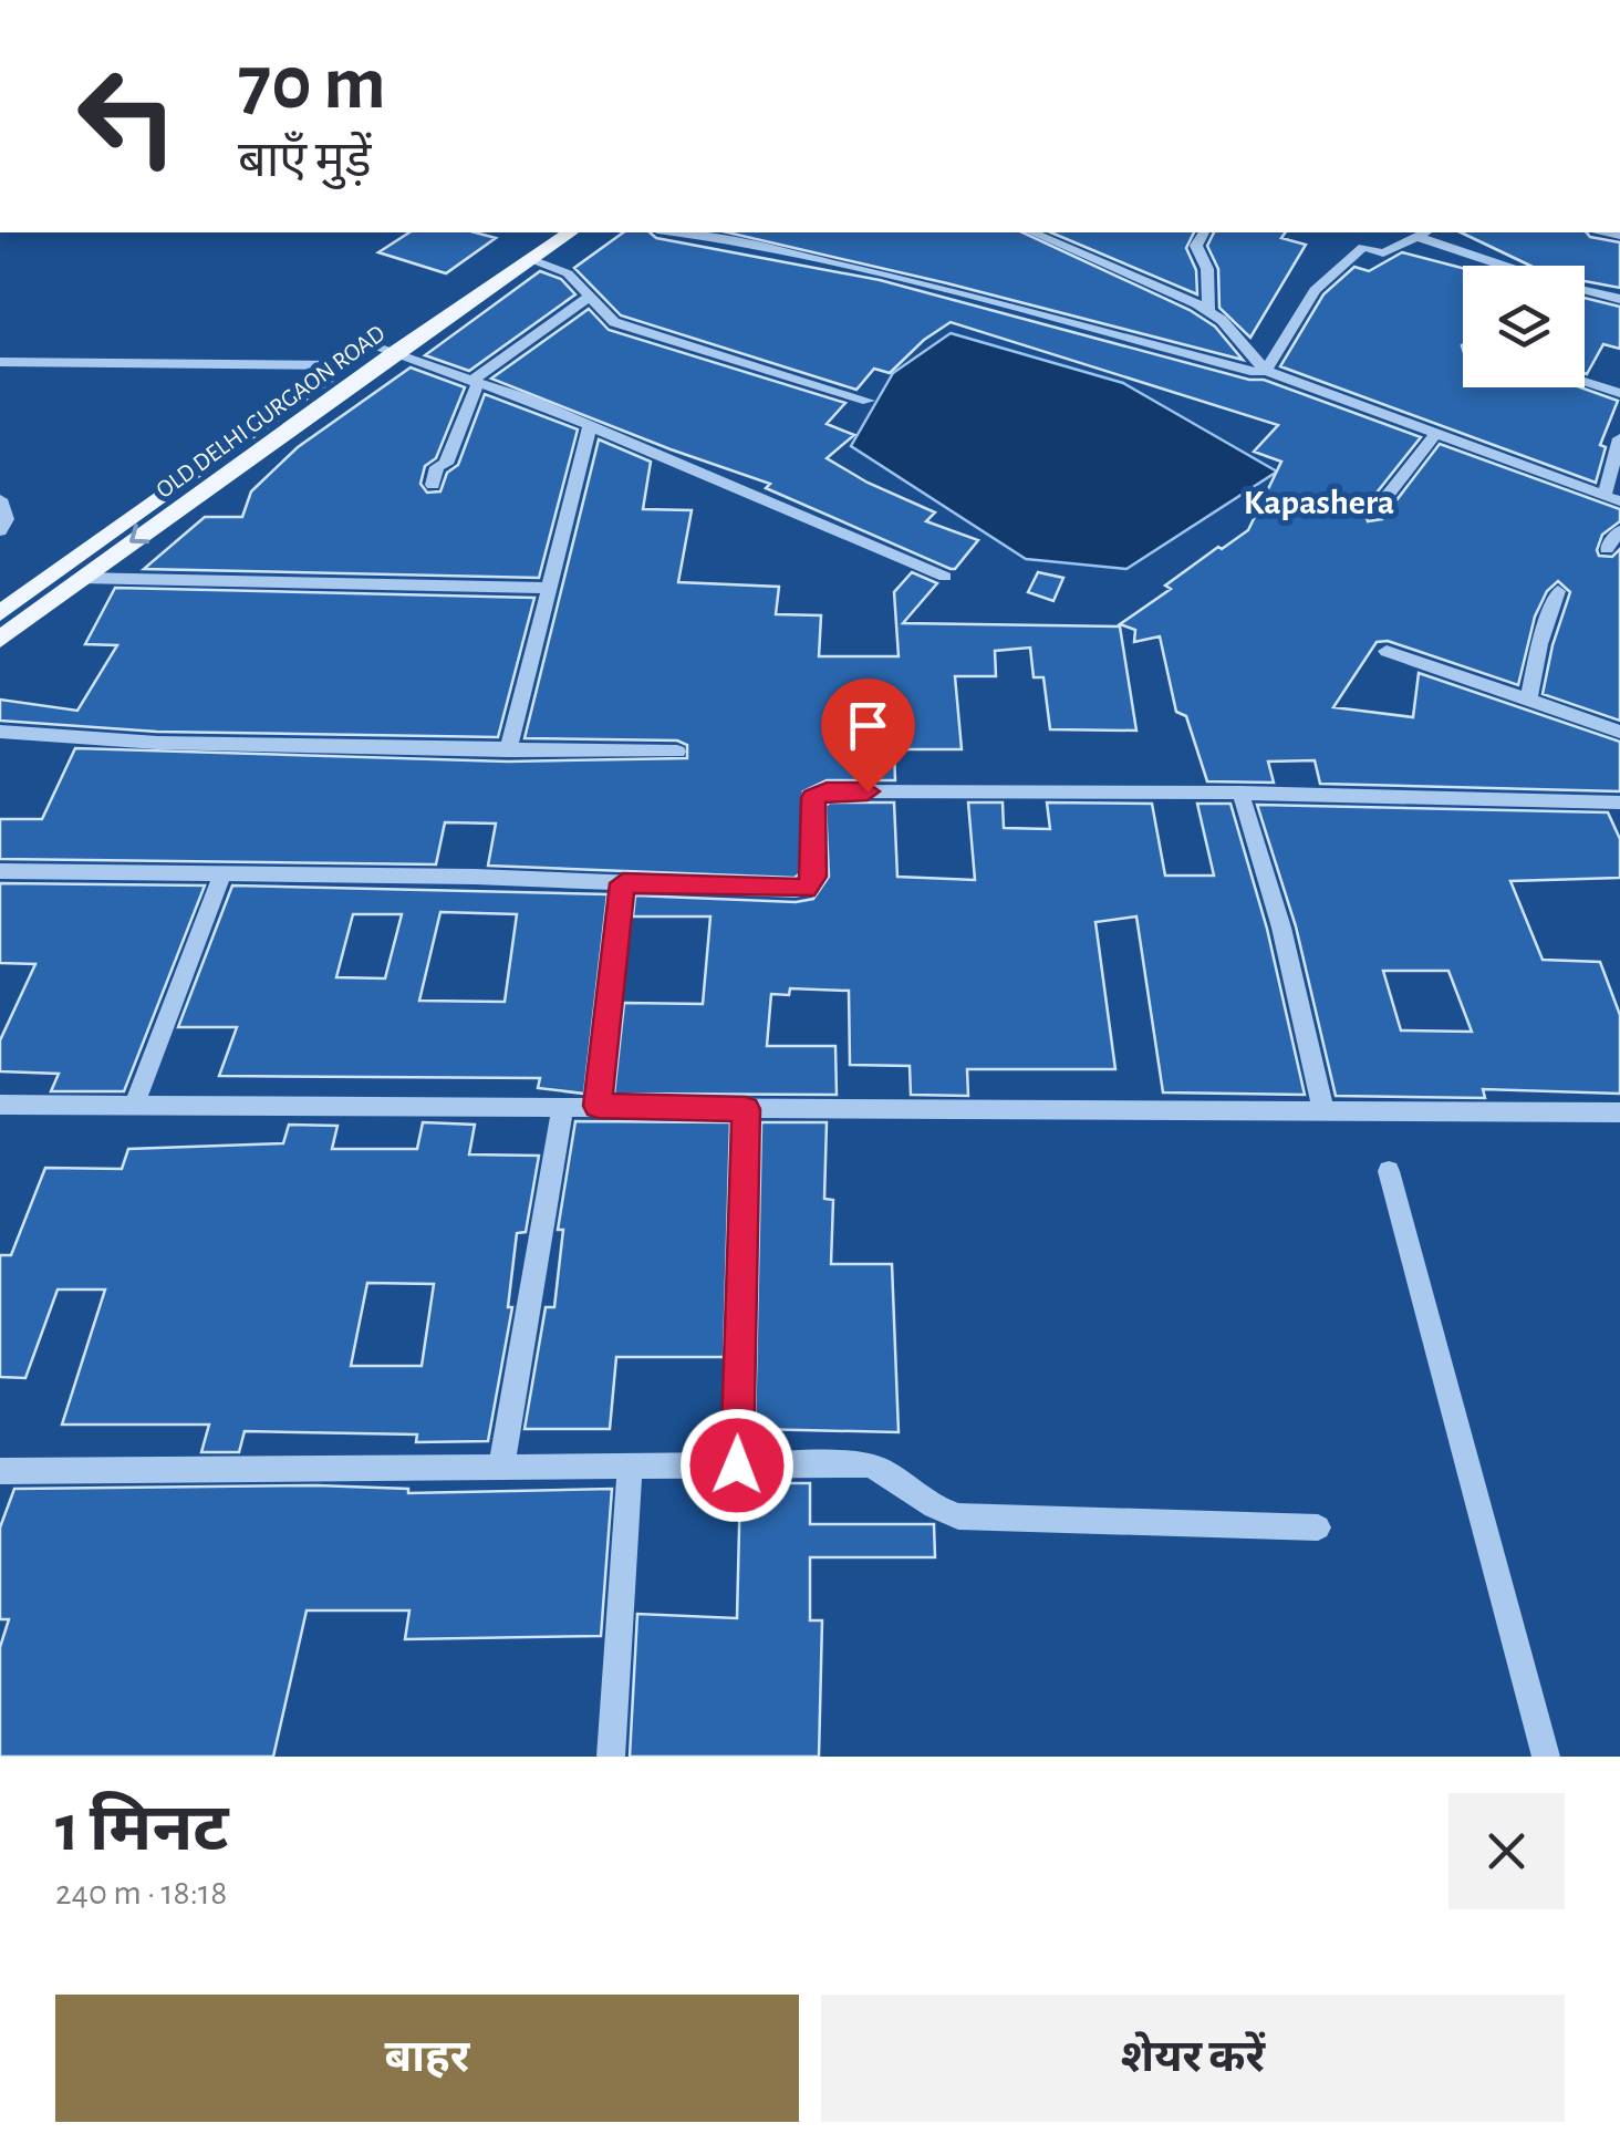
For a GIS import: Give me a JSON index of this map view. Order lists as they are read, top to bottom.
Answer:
{
  "streets": {
    "main road": ["OLD DELHI GURGAON ROAD"]
  },
  "districts": ["Kapashera"],
  "page": {
    "turn": ["70 m", "बाएँ मुड़ें"],
    "heading": ["1 मिनट", "240 m · 18:18"],
    "buttons": ["बाहर", "शेयर करें"]
  }
}
